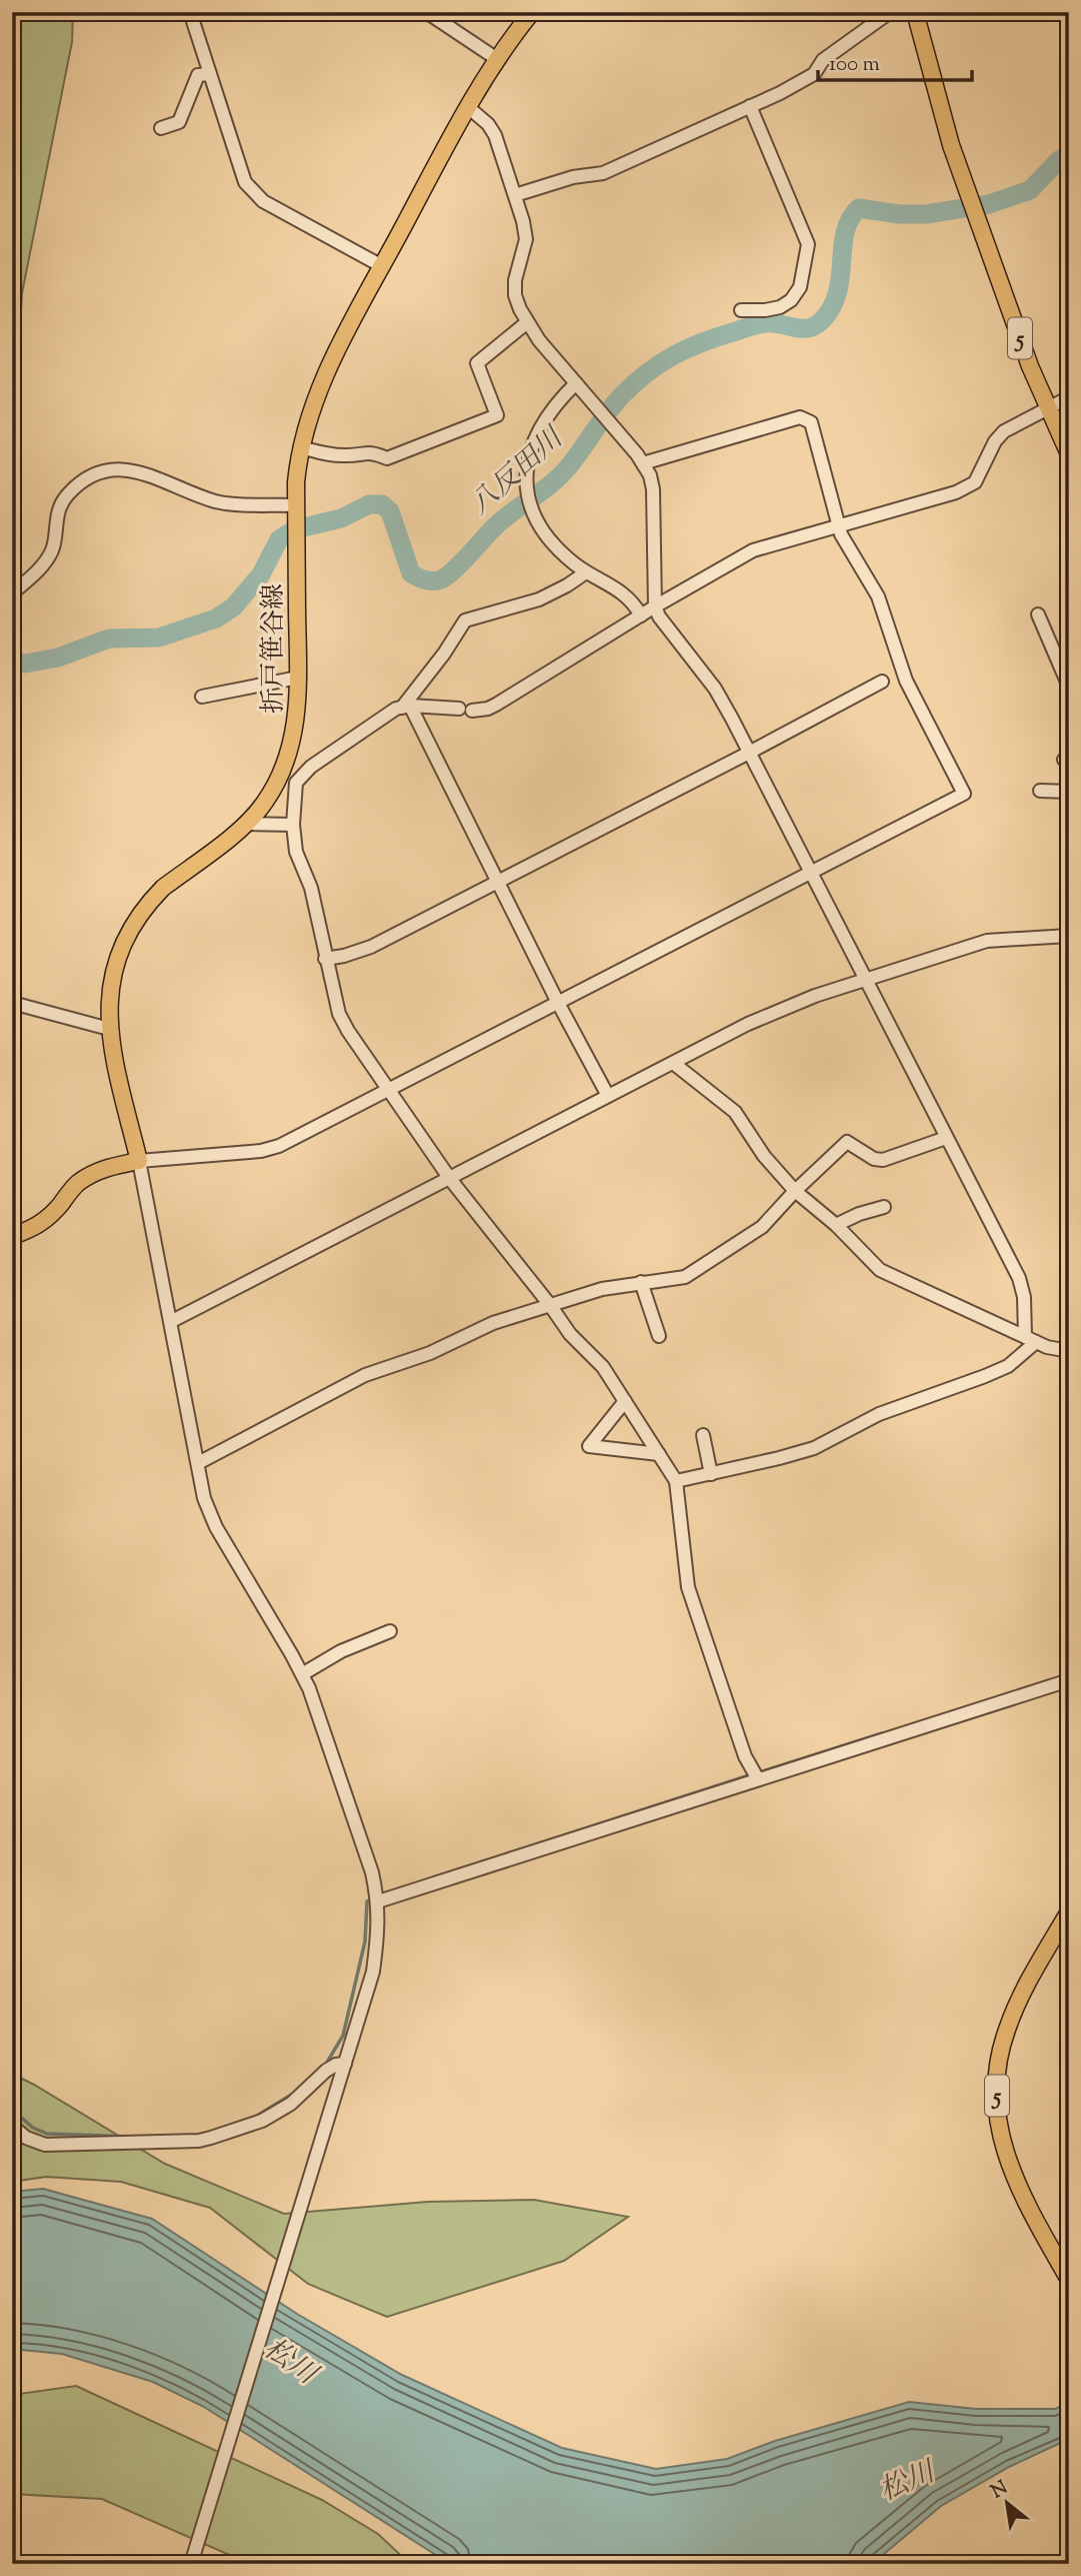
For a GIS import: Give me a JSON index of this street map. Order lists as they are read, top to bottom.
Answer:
{
  "streets": {
    "main road": ["5", "折戸笹谷線"]
  },
  "water": ["八反田川", "松川"],
  "scale_bar": "100 m",
  "north": "top left"
}
